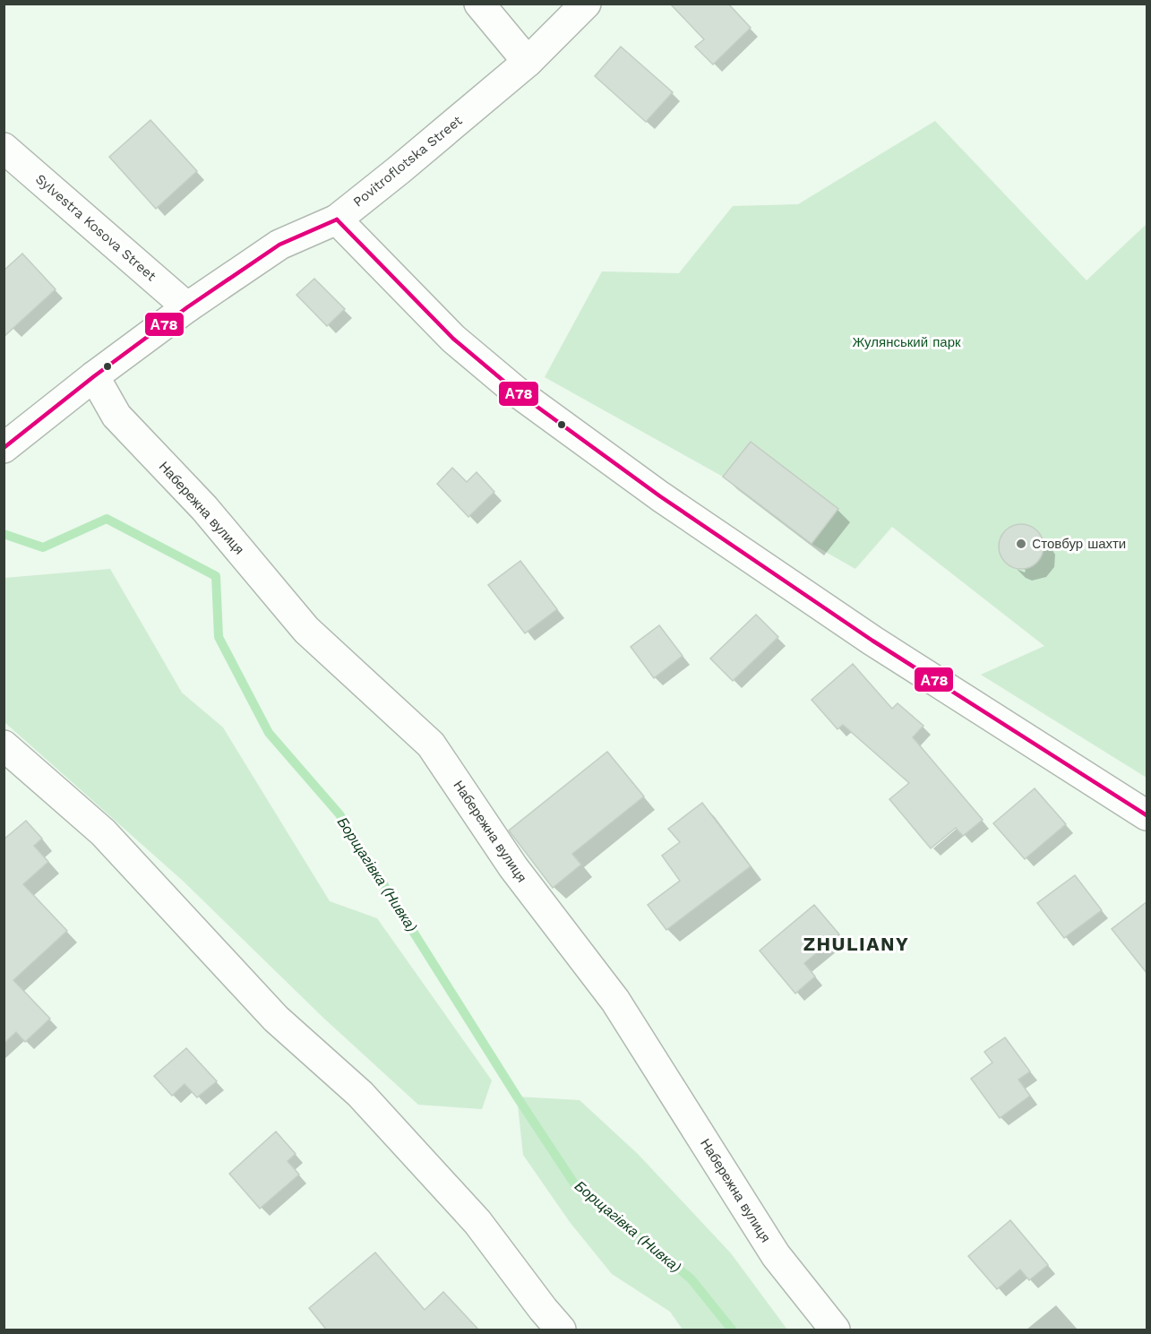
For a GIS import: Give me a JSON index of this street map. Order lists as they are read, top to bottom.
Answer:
{
  "streets": {
    "street": ["Povitroflotska Street", "Sylvestra Kosova Street", "Набережна вулиця"]
  },
  "crossings": [
    ["Povitroflotska Street", "Sylvestra Kosova Street"],
    ["Povitroflotska Street", "Набережна вулиця"]
  ],
  "districts": ["ZHULIANY"],
  "water": ["Борщагівка (Нивка)"],
  "parks": ["Жулянський парк"],
  "places": ["Cтовбур шахти"],
  "lines": ["transit line А78"]
}
